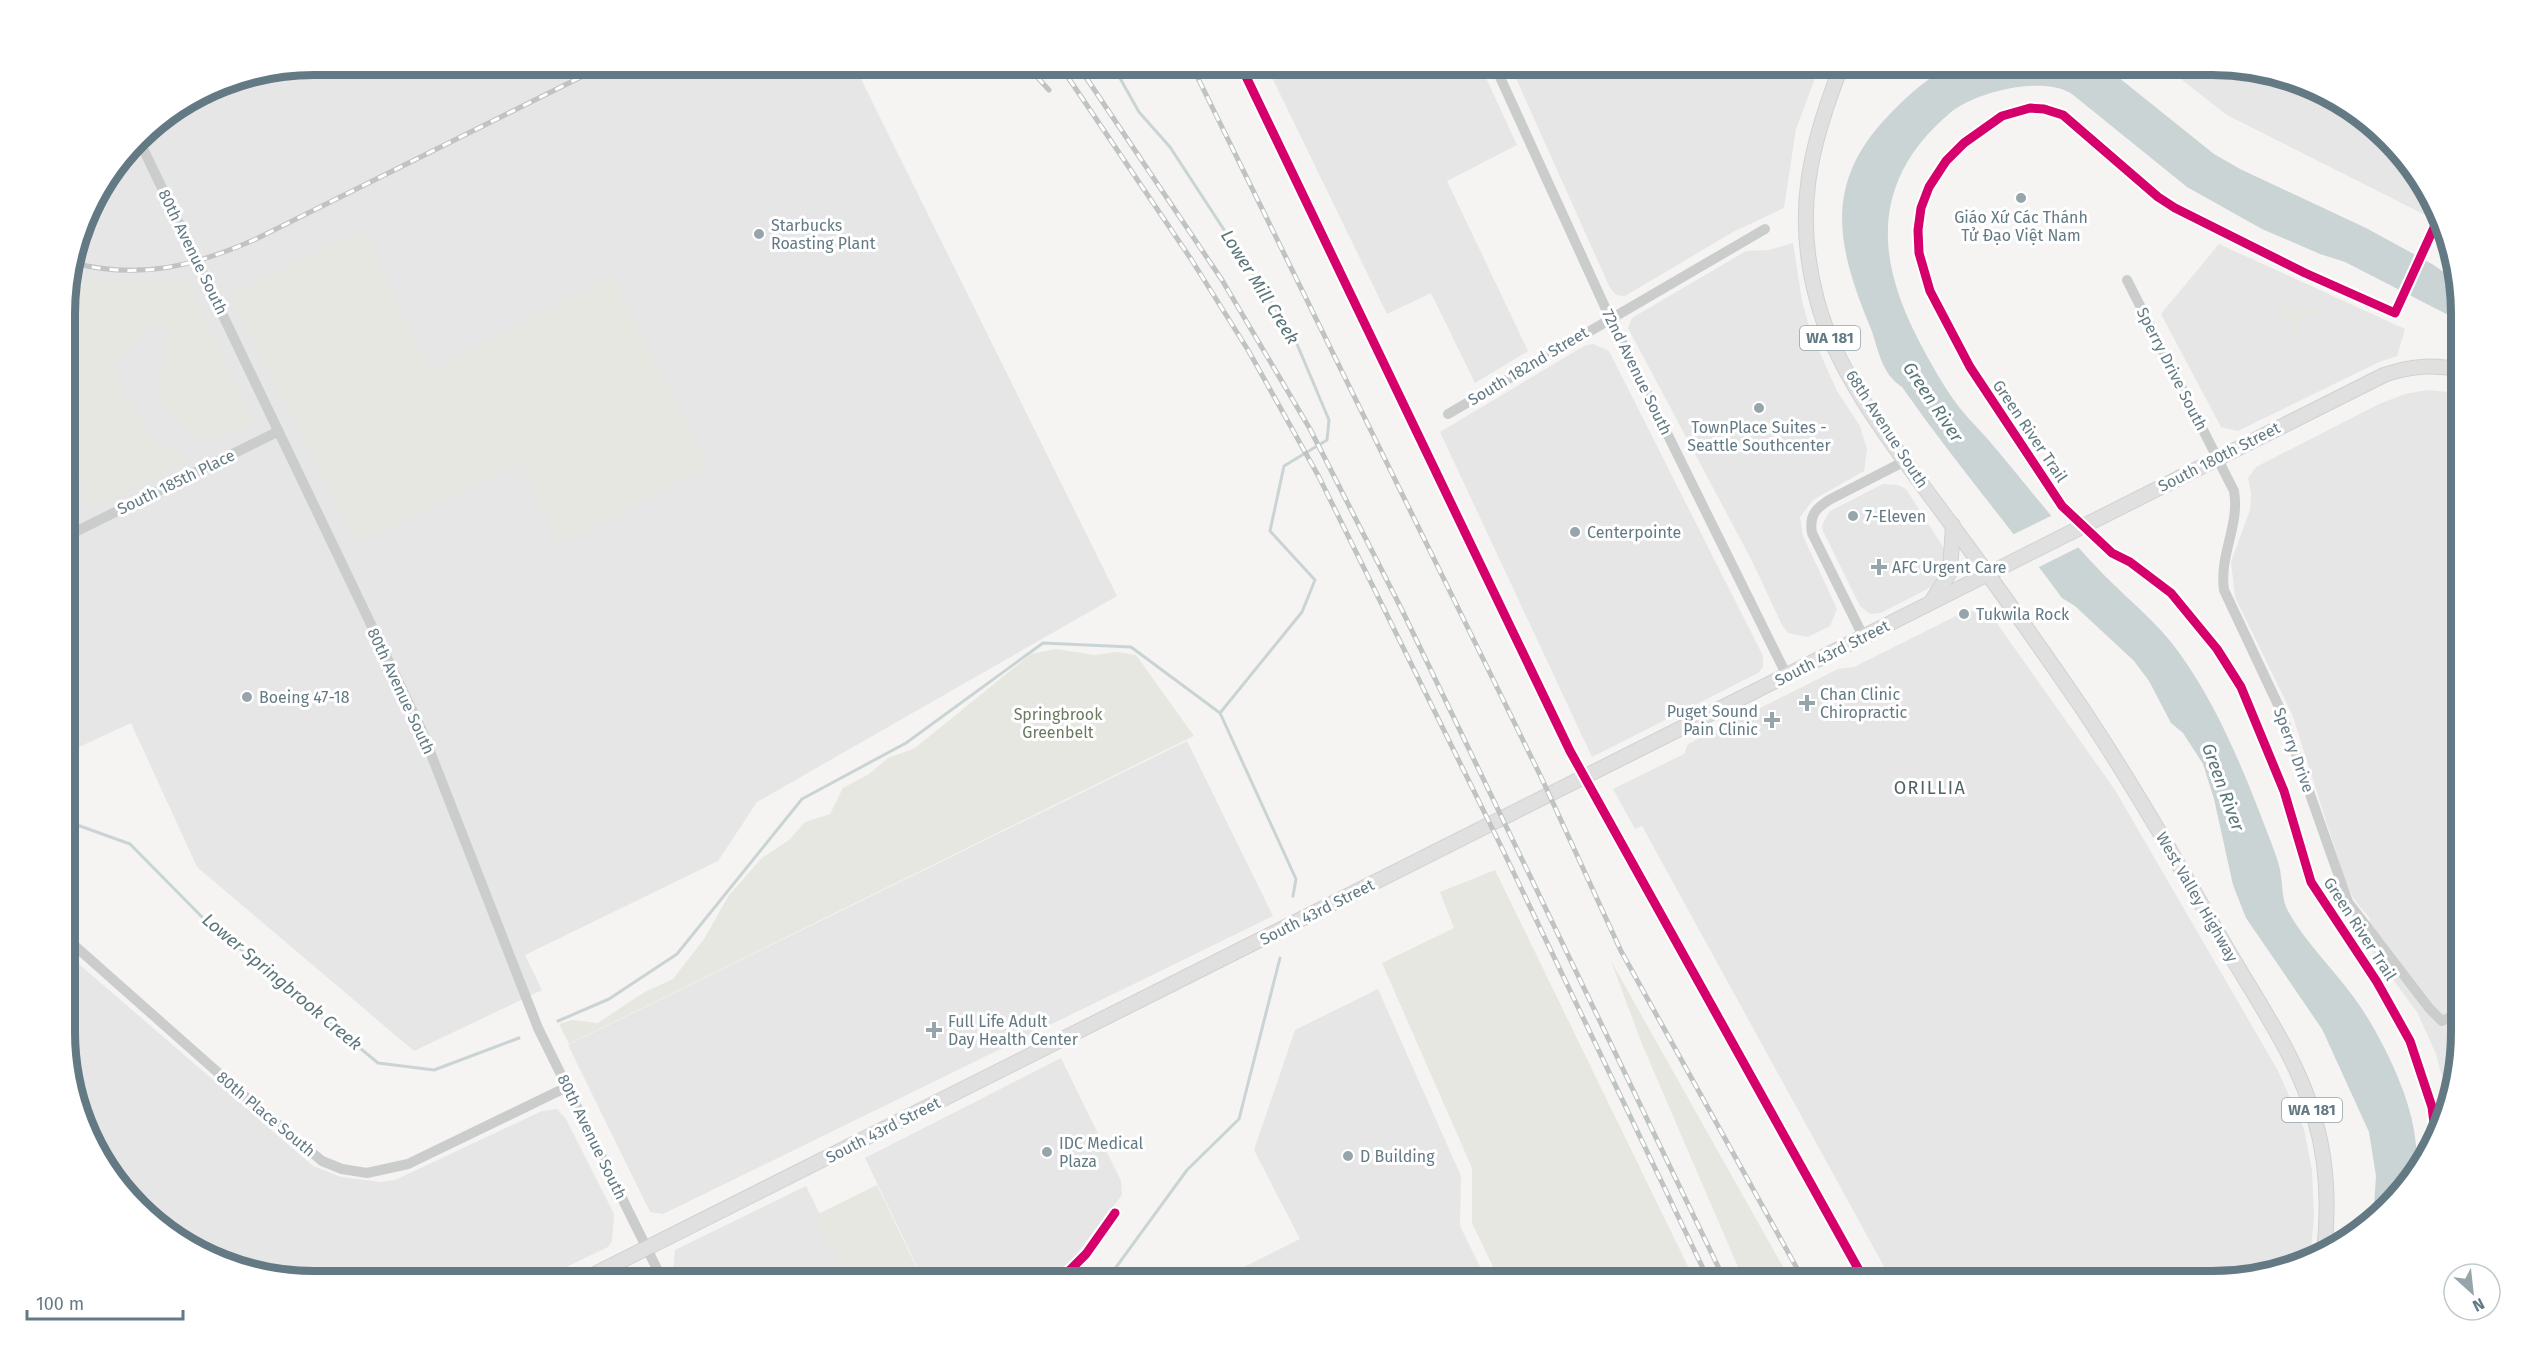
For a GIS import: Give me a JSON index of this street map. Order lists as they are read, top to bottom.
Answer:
{
  "streets": {
    "main road": [
      "WA 181",
      "68th Avenue South",
      "South 180th Street",
      "South 43rd Street",
      "West Valley Highway"
    ],
    "street": [
      "80th Avenue South",
      "South 182nd Street",
      "Sperry Drive South",
      "72nd Avenue South",
      "South 185th Place",
      "Sperry Drive",
      "80th Place South"
    ],
    "cycle path": ["Green River Trail"]
  },
  "crossings": [
    ["80th Avenue South", "South 185th Place"],
    ["80th Avenue South", "South 43rd Street"],
    ["80th Avenue South", "80th Place South"],
    ["South 182nd Street", "72nd Avenue South"],
    ["Sperry Drive South", "South 180th Street"],
    ["Sperry Drive South", "Sperry Drive"],
    ["72nd Avenue South", "South 43rd Street"],
    ["68th Avenue South", "South 180th Street"],
    ["68th Avenue South", "South 43rd Street"],
    ["68th Avenue South", "West Valley Highway"],
    ["South 180th Street", "South 43rd Street"],
    ["South 180th Street", "Sperry Drive"],
    ["South 180th Street", "West Valley Highway"],
    ["South 43rd Street", "West Valley Highway"]
  ],
  "districts": ["ORILLIA"],
  "water": ["Lower Mill Creek", "Green River", "Lower Springbrook Creek"],
  "parks": ["Springbrook Greenbelt"],
  "places": {
    "other": [
      "Giáo Xứ Các Thánh Tử Đạo Việt Nam",
      "Starbucks Roasting Plant",
      "TownPlace Suites - Seattle Southcenter",
      "7-Eleven",
      "Centerpointe",
      "Tukwila Rock",
      "Boeing 47-18",
      "IDC Medical Plaza",
      "D Building"
    ],
    "health": [
      "AFC Urgent Care",
      "Chan Clinic Chiropractic",
      "Puget Sound Pain Clinic",
      "Full Life Adult Day Health Center"
    ]
  },
  "scale_bar": "100 m",
  "north": "bottom right"
}
